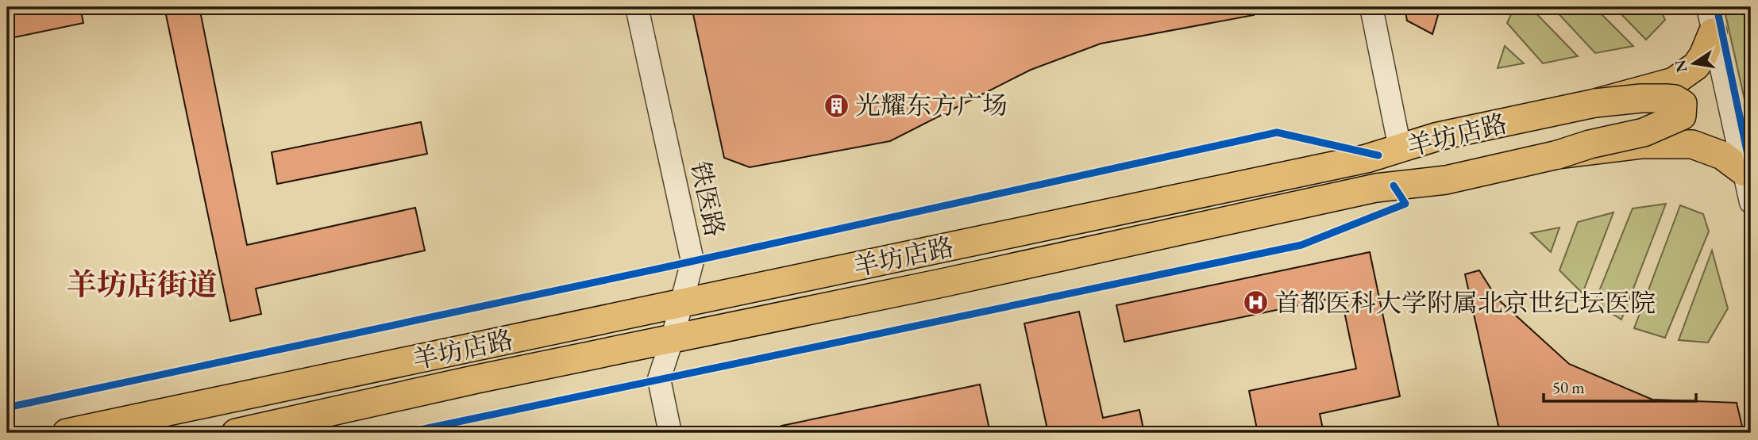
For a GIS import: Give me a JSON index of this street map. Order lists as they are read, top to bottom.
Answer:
{
  "streets": {
    "main road": ["羊坊店路"],
    "street": ["铁医路"]
  },
  "crossings": [
    ["羊坊店路", "铁医路"]
  ],
  "districts": ["羊坊店街道"],
  "places": {
    "building": ["光耀东方广场"],
    "hospital": ["首都医科大学附属北京世纪坛医院"]
  },
  "scale_bar": "50 m",
  "north": "left"
}
